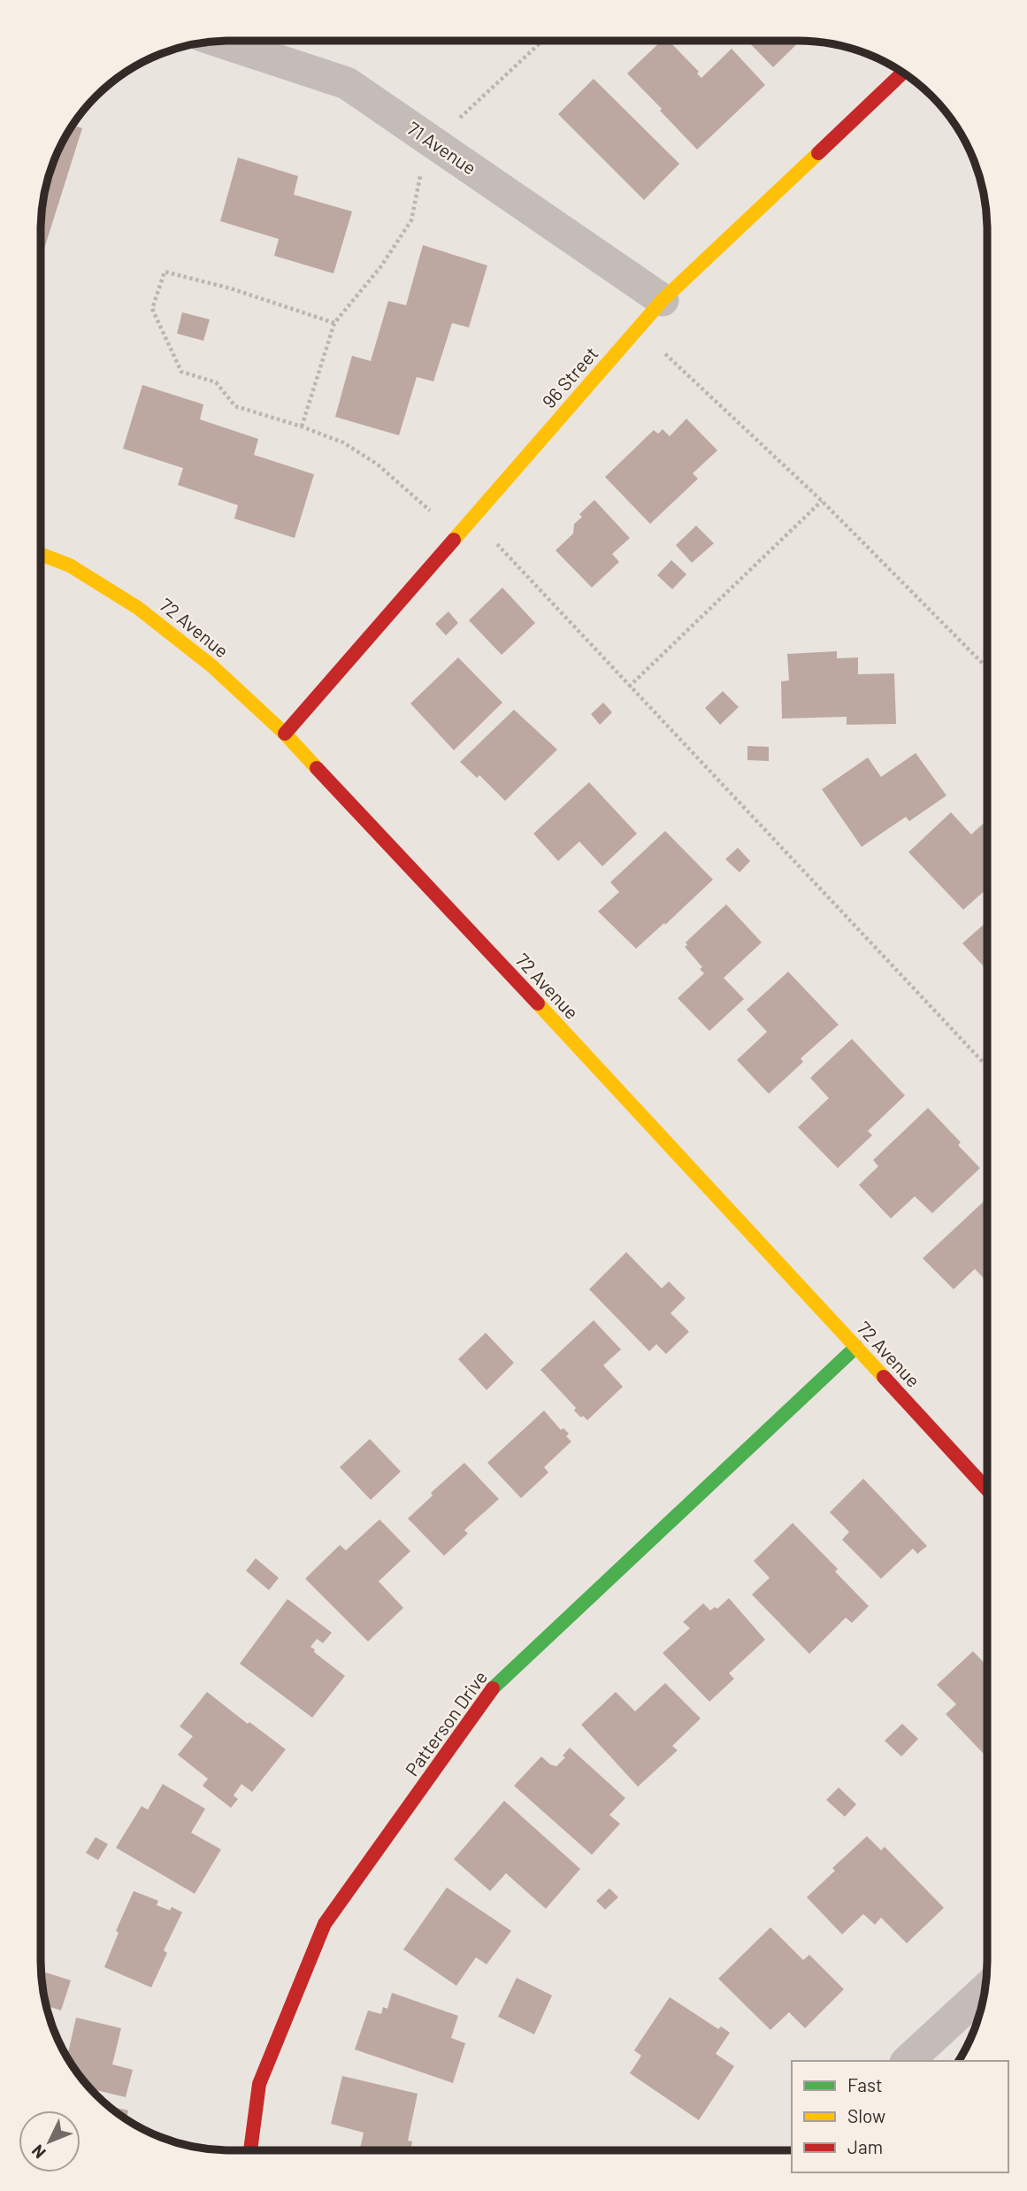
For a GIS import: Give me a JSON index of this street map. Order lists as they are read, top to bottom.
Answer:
{
  "streets": {
    "street": [
      "71 Avenue",
      "96 Street",
      "72 Avenue",
      "Patterson Drive"
    ]
  },
  "crossings": [
    ["71 Avenue", "96 Street"],
    ["96 Street", "72 Avenue"],
    ["72 Avenue", "Patterson Drive"]
  ],
  "legend": ["Fast", "Slow", "Jam"],
  "north": "bottom left"
}
